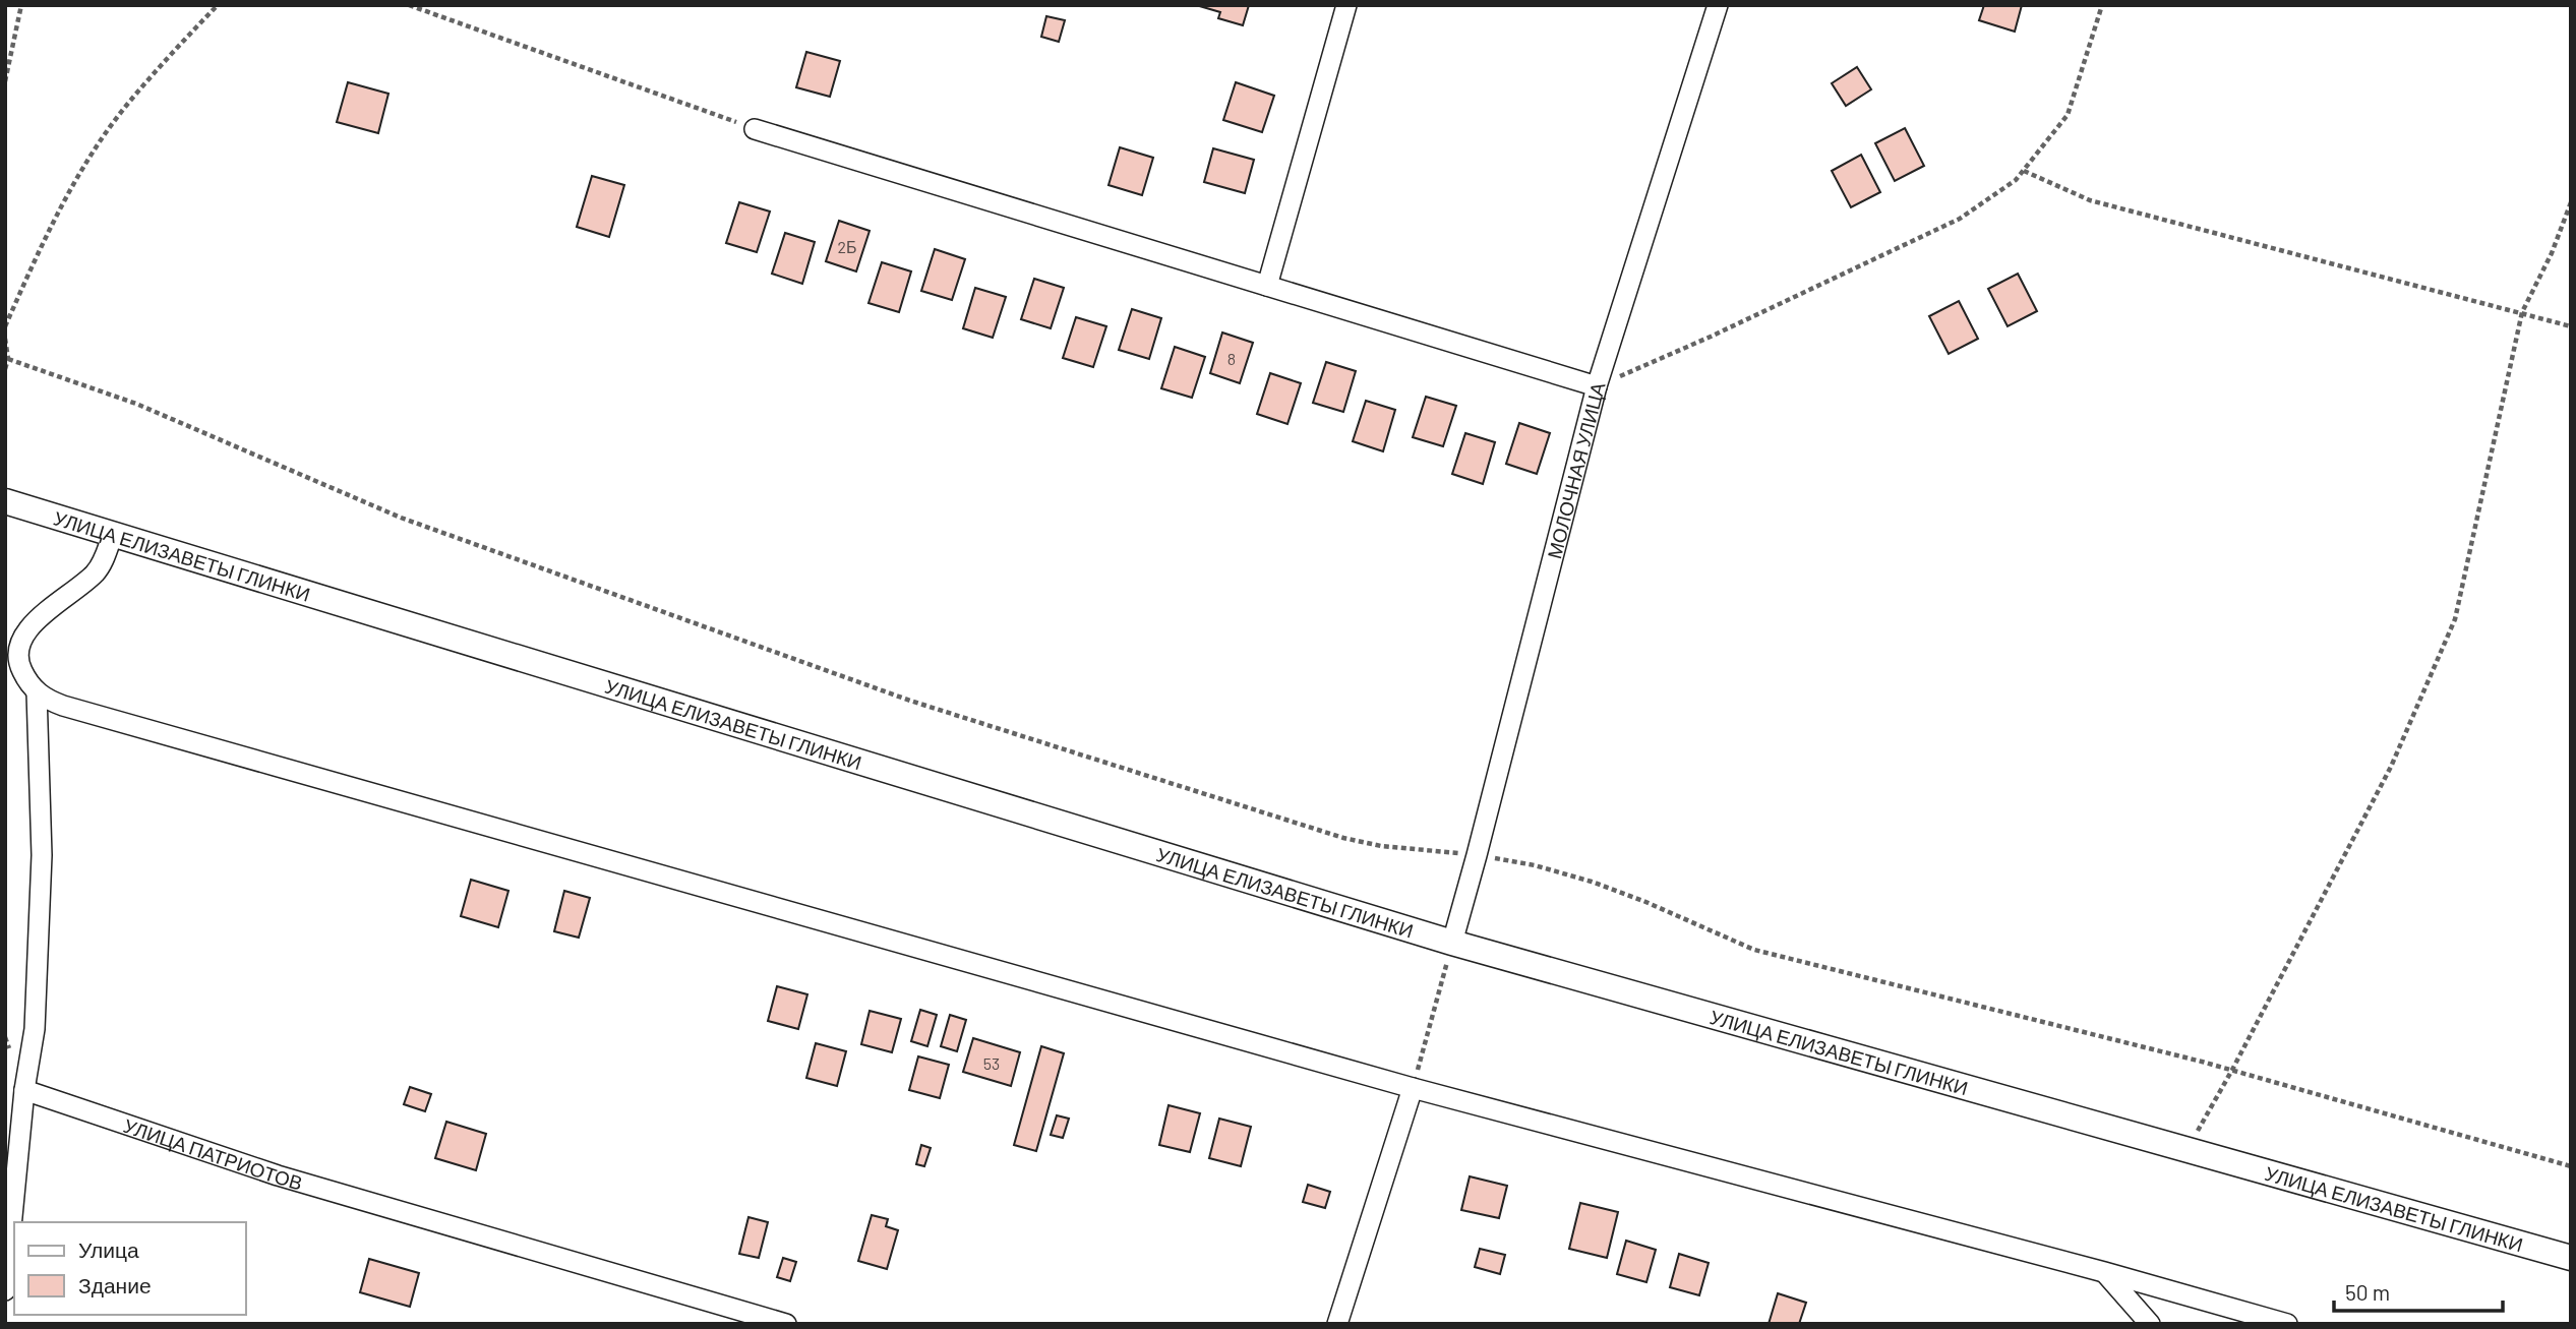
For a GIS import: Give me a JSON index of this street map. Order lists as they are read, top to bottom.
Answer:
{
  "streets": {
    "street": ["МОЛОЧНАЯ УЛИЦА", "УЛИЦА ЕЛИЗАВЕТЫ ГЛИНКИ", "УЛИЦА ПАТРИОТОВ"]
  },
  "crossings": [
    ["МОЛОЧНАЯ УЛИЦА", "УЛИЦА ЕЛИЗАВЕТЫ ГЛИНКИ"]
  ],
  "house_numbers": ["2Б", "8", "53"],
  "legend": ["Улица", "Здание"],
  "scale_bar": "50 m"
}
